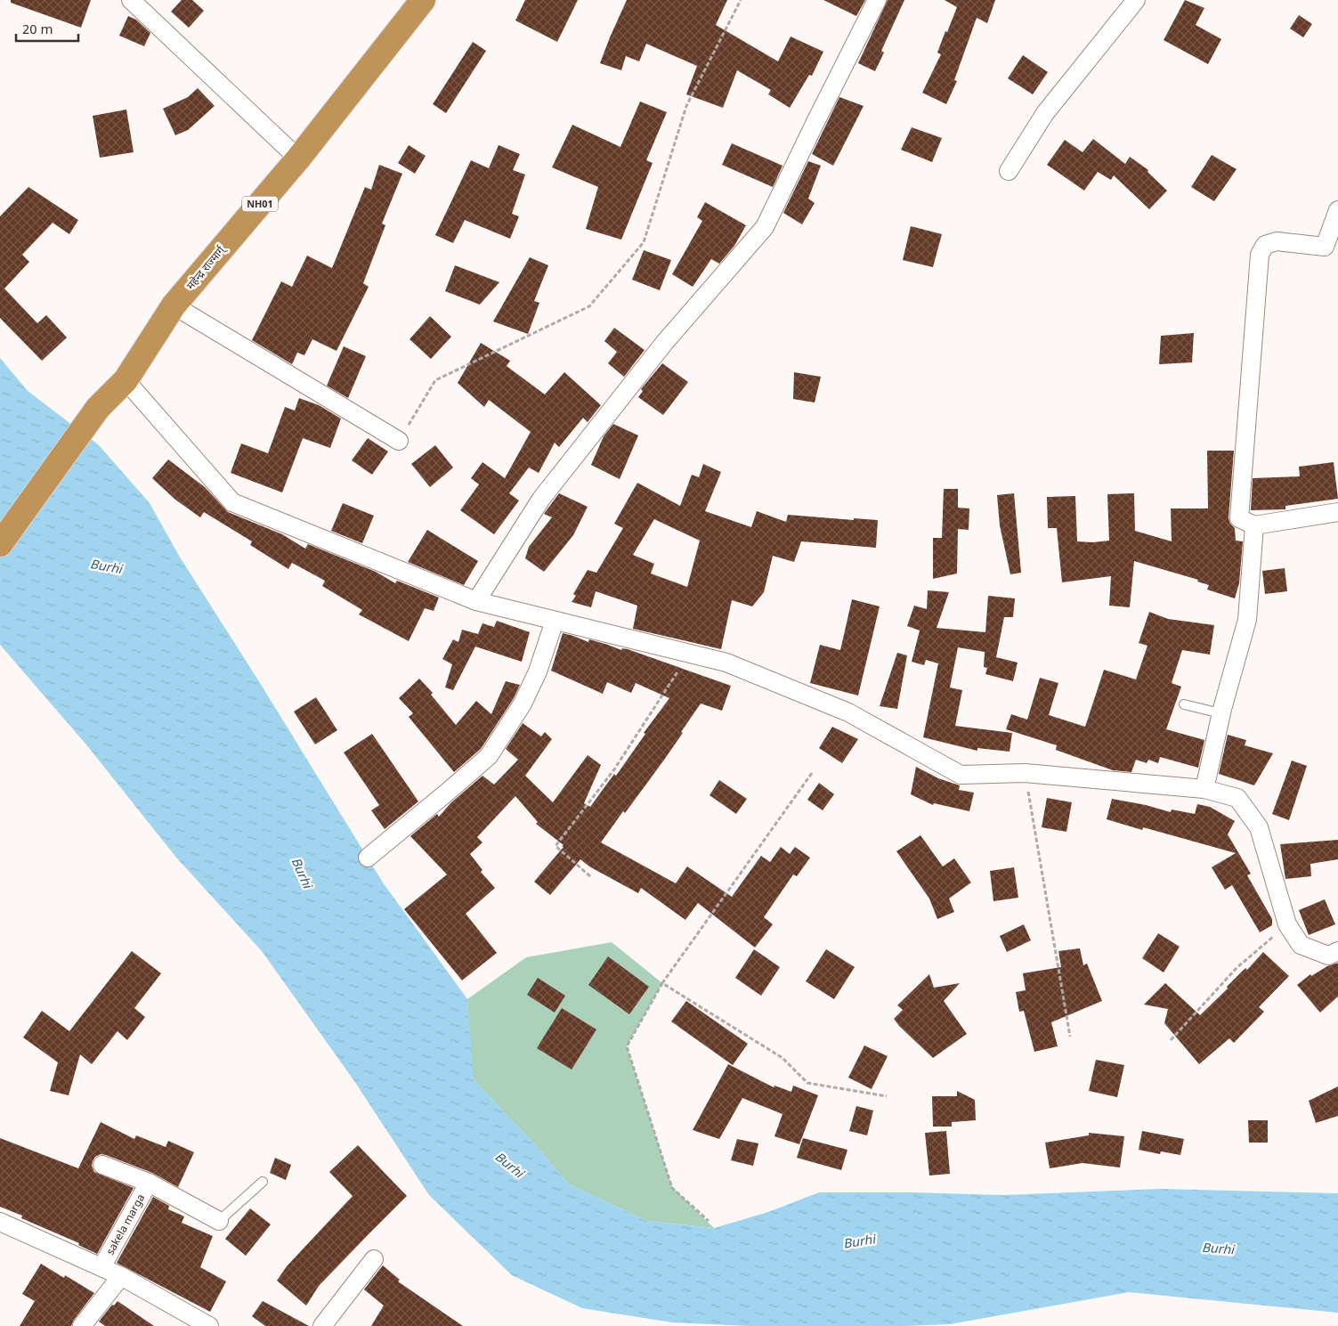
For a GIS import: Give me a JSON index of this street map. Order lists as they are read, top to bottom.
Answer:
{
  "streets": {
    "highway": ["NH01", "महेन्द्र राज्मार्ग्"],
    "street": ["sakela marga"]
  },
  "water": ["Burhi"],
  "scale_bar": "20 m"
}
